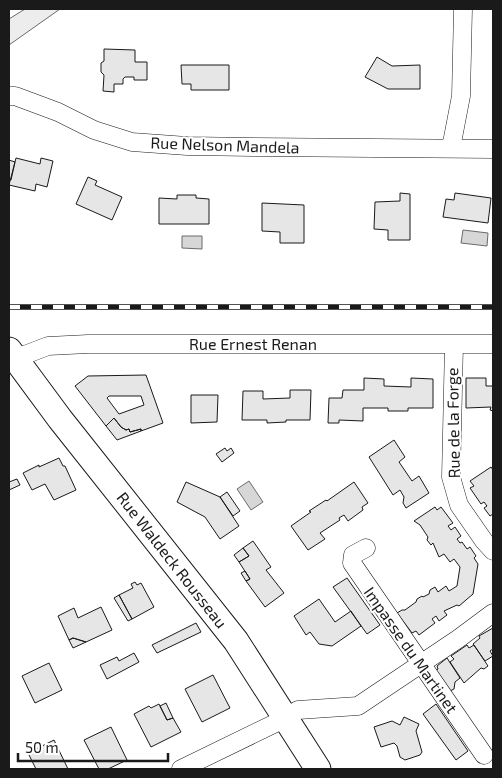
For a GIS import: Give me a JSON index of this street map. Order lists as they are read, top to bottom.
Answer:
{
  "streets": {
    "street": [
      "Rue Nelson Mandela",
      "Rue Ernest Renan",
      "Rue de la Forge",
      "Rue Waldeck Rousseau",
      "Impasse du Martinet"
    ]
  },
  "crossings": [
    ["Rue Ernest Renan", "Rue de la Forge"],
    ["Rue Ernest Renan", "Rue Waldeck Rousseau"]
  ],
  "scale_bar": "50 m"
}
